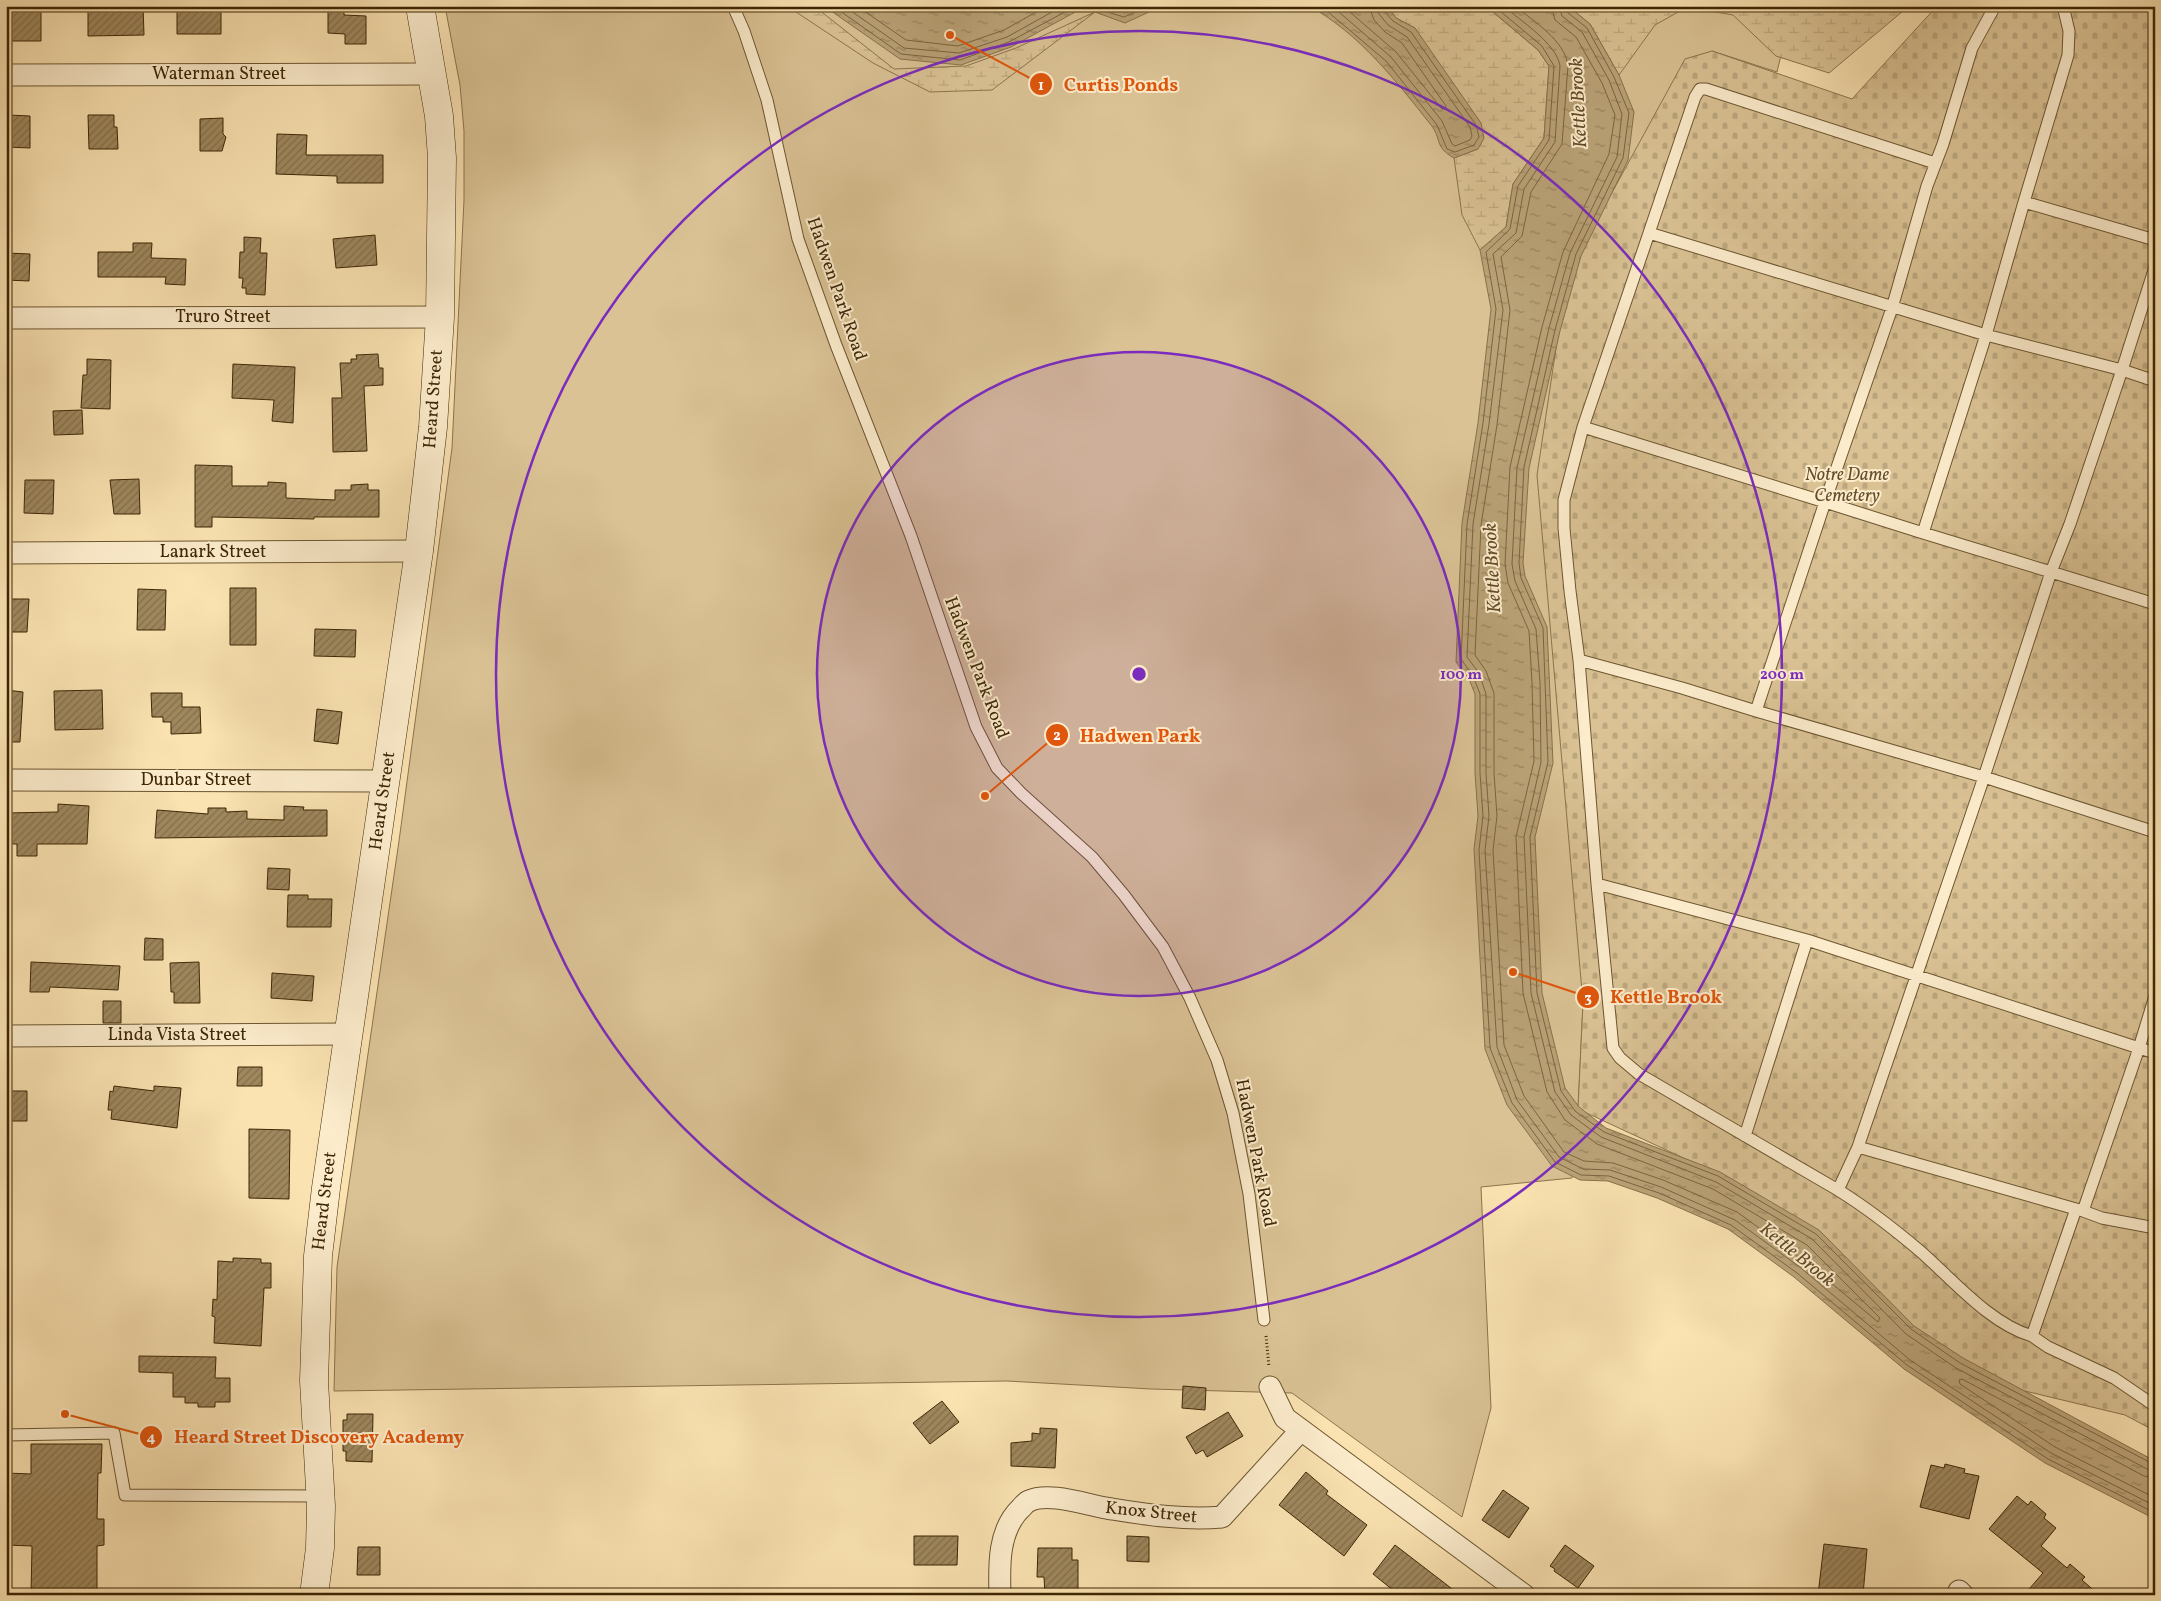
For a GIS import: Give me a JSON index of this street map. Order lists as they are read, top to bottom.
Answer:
{
  "streets": {
    "street": [
      "Waterman Street",
      "Truro Street",
      "Heard Street",
      "Lanark Street",
      "Dunbar Street",
      "Linda Vista Street",
      "Knox Street"
    ],
    "lane": ["Hadwen Park Road"]
  },
  "crossings": [
    ["Waterman Street", "Heard Street"],
    ["Truro Street", "Heard Street"],
    ["Heard Street", "Lanark Street"],
    ["Heard Street", "Dunbar Street"],
    ["Heard Street", "Linda Vista Street"]
  ],
  "water": ["Kettle Brook"],
  "parks": ["Notre Dame Cemetery"],
  "places": [
    "Curtis Ponds",
    "Hadwen Park",
    "Kettle Brook",
    "Heard Street Discovery Academy"
  ],
  "rings": ["100 m", "200 m"]
}
